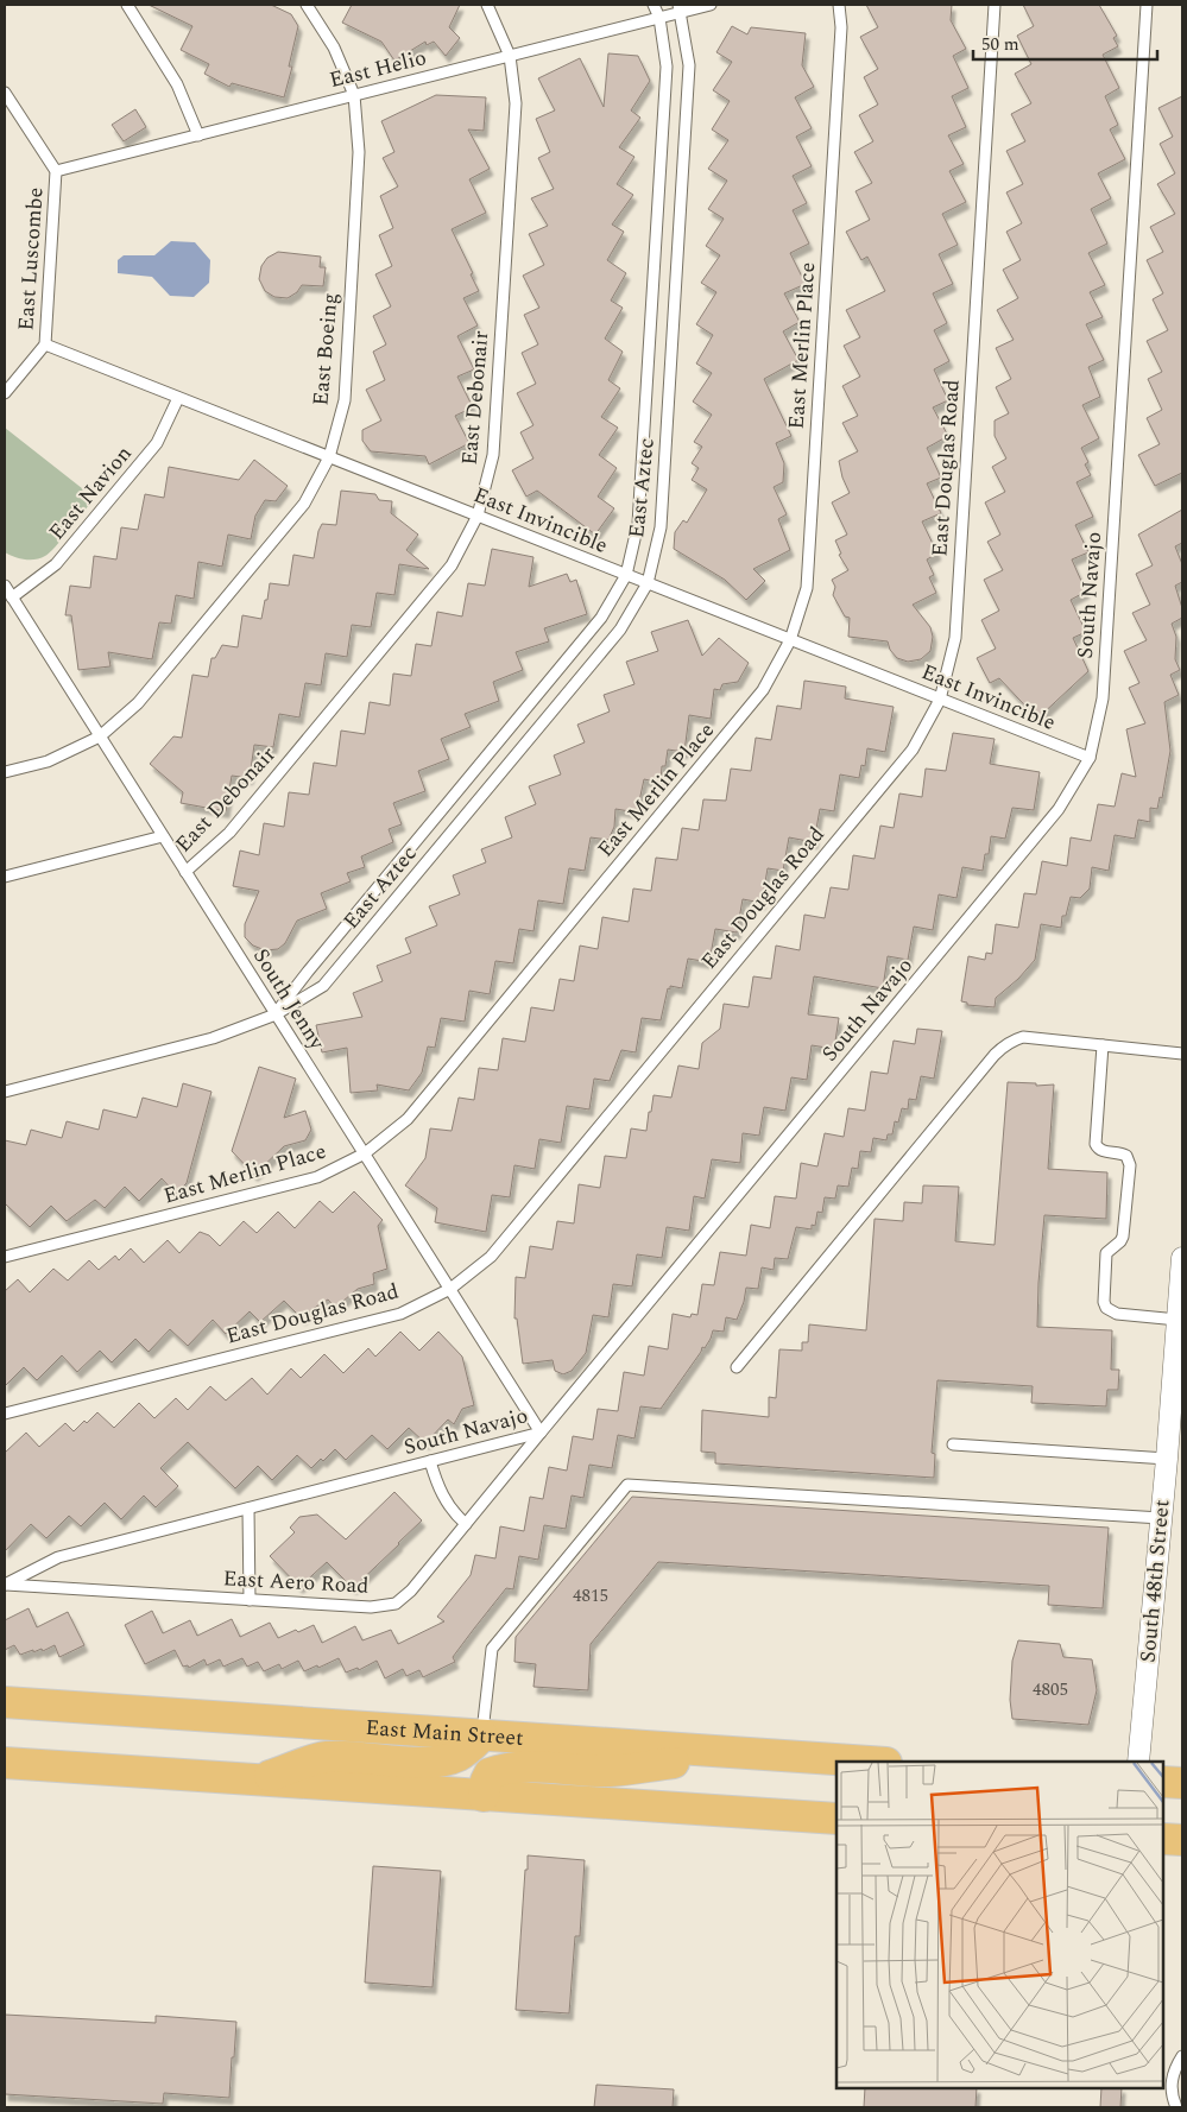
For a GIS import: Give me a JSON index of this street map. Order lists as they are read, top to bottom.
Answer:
{
  "streets": {
    "main road": ["East Main Street"],
    "street": ["South 48th Street"],
    "lane": [
      "East Helio",
      "East Luscombe",
      "East Merlin Place",
      "East Boeing",
      "East Debonair",
      "East Douglas Road",
      "East Aztec",
      "East Navion",
      "East Invincible",
      "South Navajo",
      "South Jenny",
      "East Aero Road"
    ]
  },
  "crossings": [
    ["East Helio", "East Luscombe"],
    ["East Helio", "East Boeing"],
    ["East Helio", "East Debonair"],
    ["East Helio", "East Aztec"],
    ["East Luscombe", "East Invincible"],
    ["East Merlin Place", "East Invincible"],
    ["East Merlin Place", "South Jenny"],
    ["East Boeing", "East Invincible"],
    ["East Boeing", "South Jenny"],
    ["East Debonair", "East Invincible"],
    ["East Debonair", "South Jenny"],
    ["East Douglas Road", "East Invincible"],
    ["East Douglas Road", "South Jenny"],
    ["East Aztec", "East Invincible"],
    ["East Aztec", "South Jenny"],
    ["East Navion", "East Invincible"],
    ["East Navion", "South Jenny"],
    ["East Invincible", "South Navajo"],
    ["South Navajo", "South Jenny"],
    ["South Navajo", "East Aero Road"],
    ["South Jenny", "East Aero Road"]
  ],
  "house_numbers": ["4815", "4805"],
  "scale_bar": "50 m"
}
